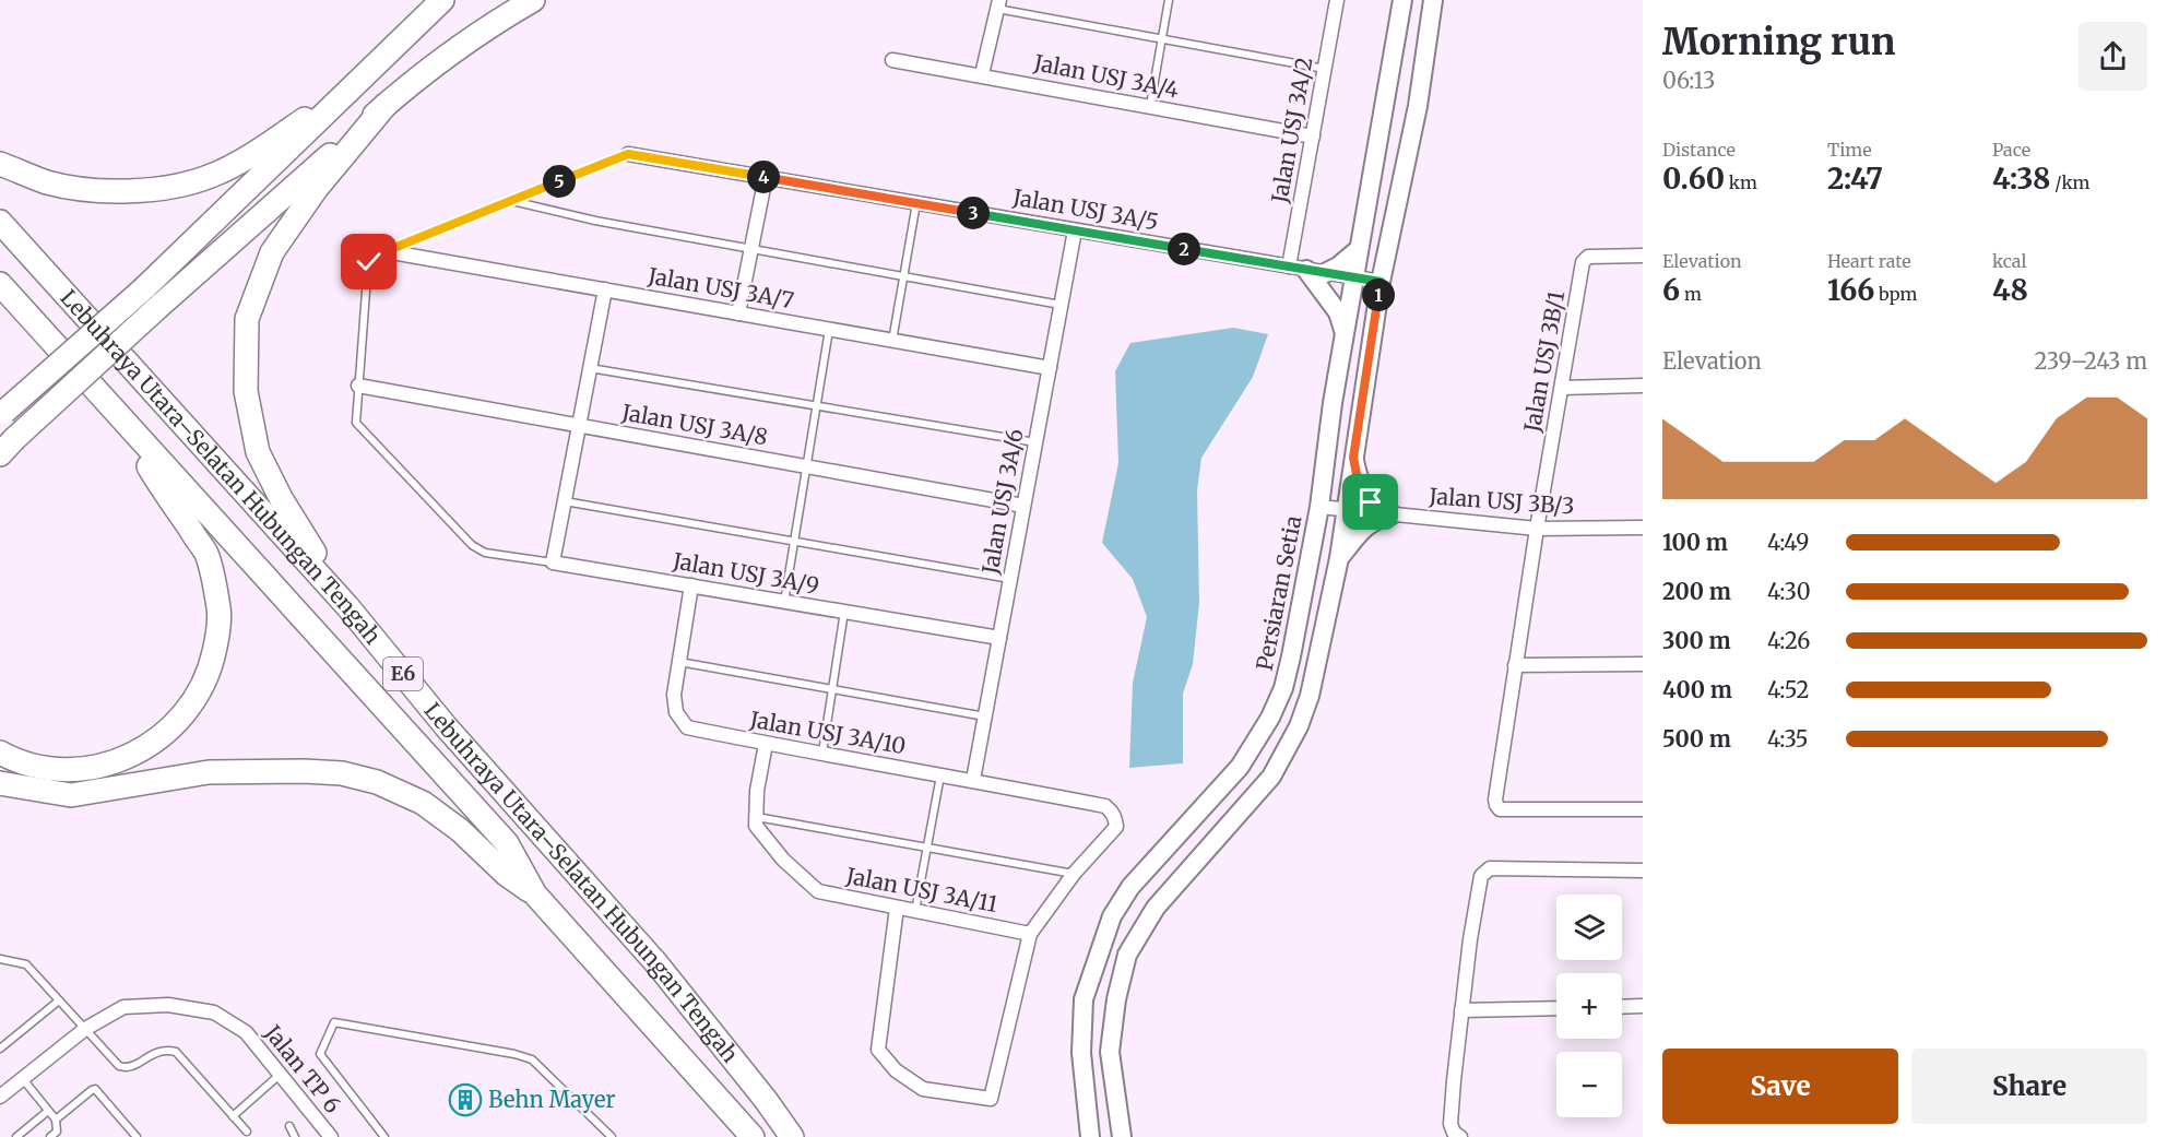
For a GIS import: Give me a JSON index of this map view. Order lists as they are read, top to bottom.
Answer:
{
  "streets": {
    "highway": ["Lebuhraya Utara–Selatan Hubungan Tengah", "E6"],
    "main road": ["Persiaran Setia"],
    "street": [
      "Jalan USJ 3A/4",
      "Jalan USJ 3A/2",
      "Jalan USJ 3A/5",
      "Jalan USJ 3A/7",
      "Jalan USJ 3B/1",
      "Jalan USJ 3A/8",
      "Jalan USJ 3A/6",
      "Jalan USJ 3B/3",
      "Jalan USJ 3A/9",
      "Jalan USJ 3A/10",
      "Jalan USJ 3A/11",
      "Jalan TP 6"
    ]
  },
  "crossings": [
    ["Jalan USJ 3A/4", "Jalan USJ 3A/2"],
    ["Jalan USJ 3A/2", "Jalan USJ 3A/5"],
    ["Jalan USJ 3A/5", "Jalan USJ 3A/6"],
    ["Jalan USJ 3A/5", "Persiaran Setia"],
    ["Jalan USJ 3A/7", "Jalan USJ 3A/6"],
    ["Jalan USJ 3B/1", "Jalan USJ 3B/3"],
    ["Jalan USJ 3A/8", "Jalan USJ 3A/6"],
    ["Jalan USJ 3A/8", "Jalan USJ 3A/9"],
    ["Jalan USJ 3A/6", "Jalan USJ 3A/9"],
    ["Jalan USJ 3A/6", "Jalan USJ 3A/10"],
    ["Jalan USJ 3B/3", "Persiaran Setia"],
    ["Jalan USJ 3A/9", "Jalan USJ 3A/10"]
  ],
  "places": {
    "building": ["Behn Mayer"]
  },
  "page": {
    "heading": ["Morning run", "06:13"],
    "stats": [
      ["Distance", "0.60 km"],
      ["Time", "2:47"],
      ["Pace", "4:38 /km"],
      ["Elevation", "6 m"],
      ["Heart rate", "166 bpm"],
      ["kcal", "48"]
    ],
    "pins": [
      "4",
      "5",
      "3",
      "2",
      "1"
    ],
    "chart": ["Elevation", "239–243 m"],
    "list": [
      {
        "name": "100 m",
        "note": "4:49"
      },
      {
        "name": "200 m",
        "note": "4:30"
      },
      {
        "name": "300 m",
        "note": "4:26"
      },
      {
        "name": "400 m",
        "note": "4:52"
      },
      {
        "name": "500 m",
        "note": "4:35"
      }
    ],
    "map_buttons": ["+", "−"],
    "buttons": ["Save", "Share"]
  }
}
